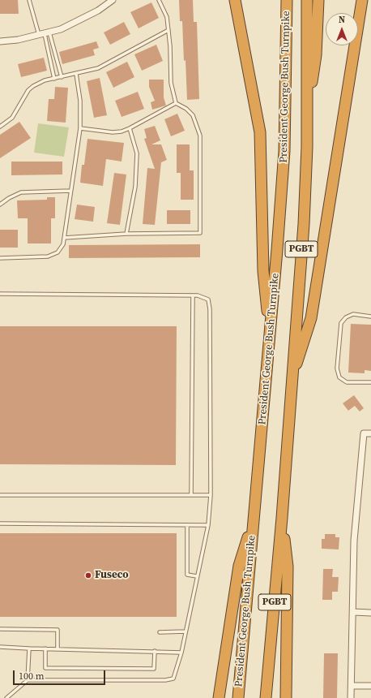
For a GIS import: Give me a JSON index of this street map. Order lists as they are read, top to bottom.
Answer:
{
  "streets": {
    "highway": ["President George Bush Turnpike", "PGBT"]
  },
  "places": ["Fuseco"],
  "scale_bar": "100 m",
  "north": "top"
}
